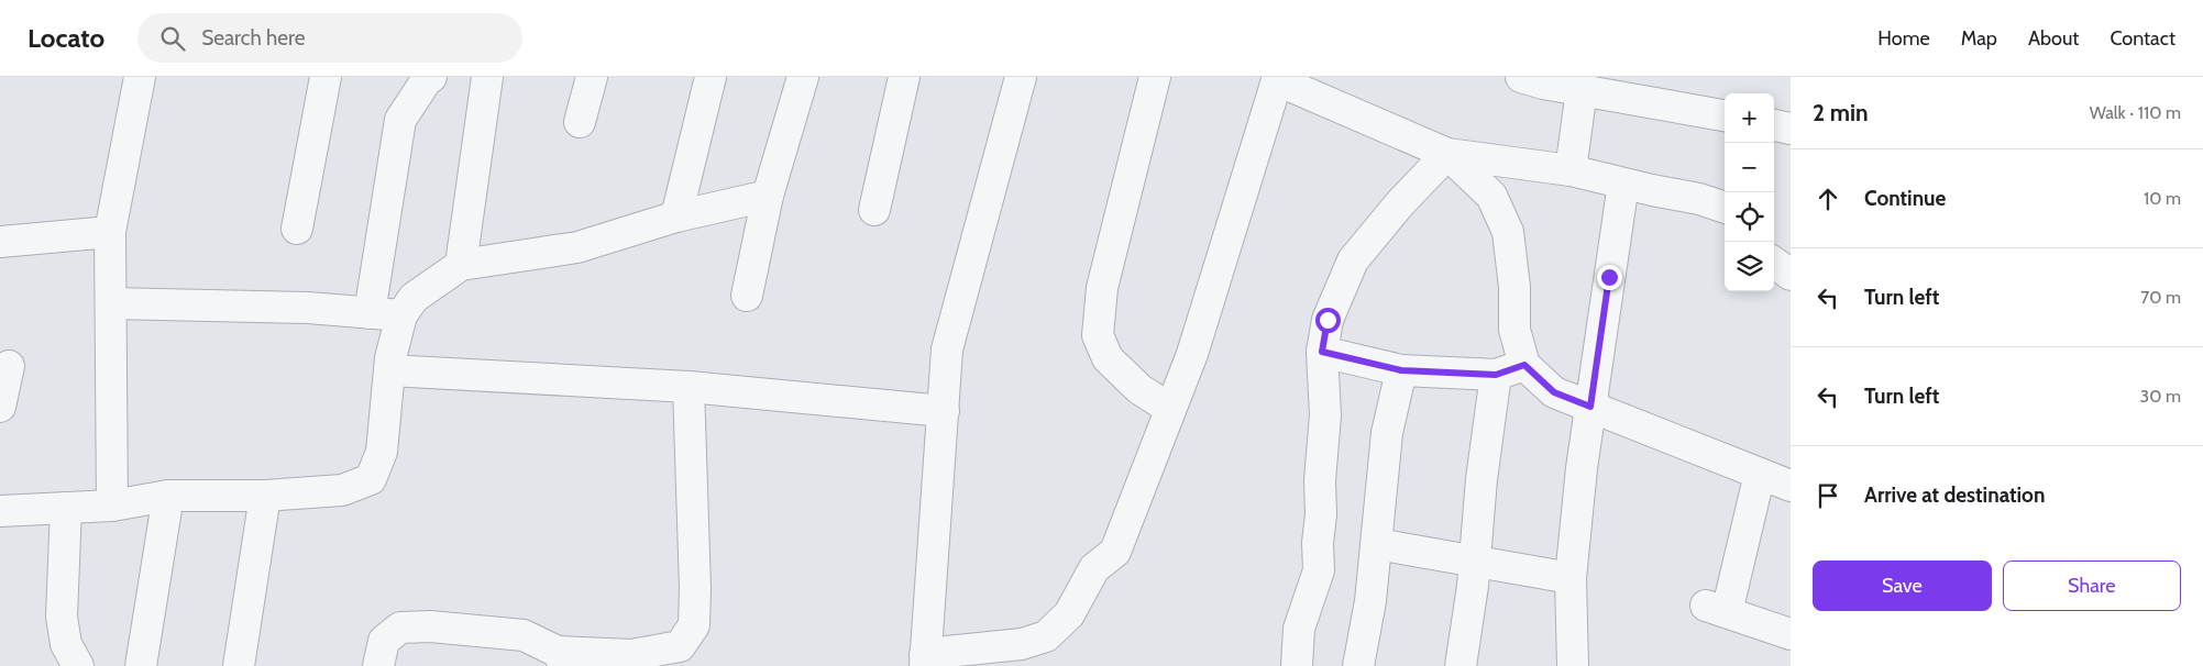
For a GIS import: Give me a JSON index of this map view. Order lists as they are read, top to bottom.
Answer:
{
  "page": {
    "header": "Locato",
    "search": "Search here",
    "nav": [
      "Home",
      "Map",
      "About",
      "Contact"
    ],
    "heading": ["2 min", "Walk · 110 m"],
    "map_buttons": ["+", "−"],
    "list": [
      ["Continue", "10 m"],
      ["Turn left", "70 m"],
      ["Turn left", "30 m"],
      "Arrive at destination"
    ],
    "buttons": ["Save", "Share"]
  }
}
